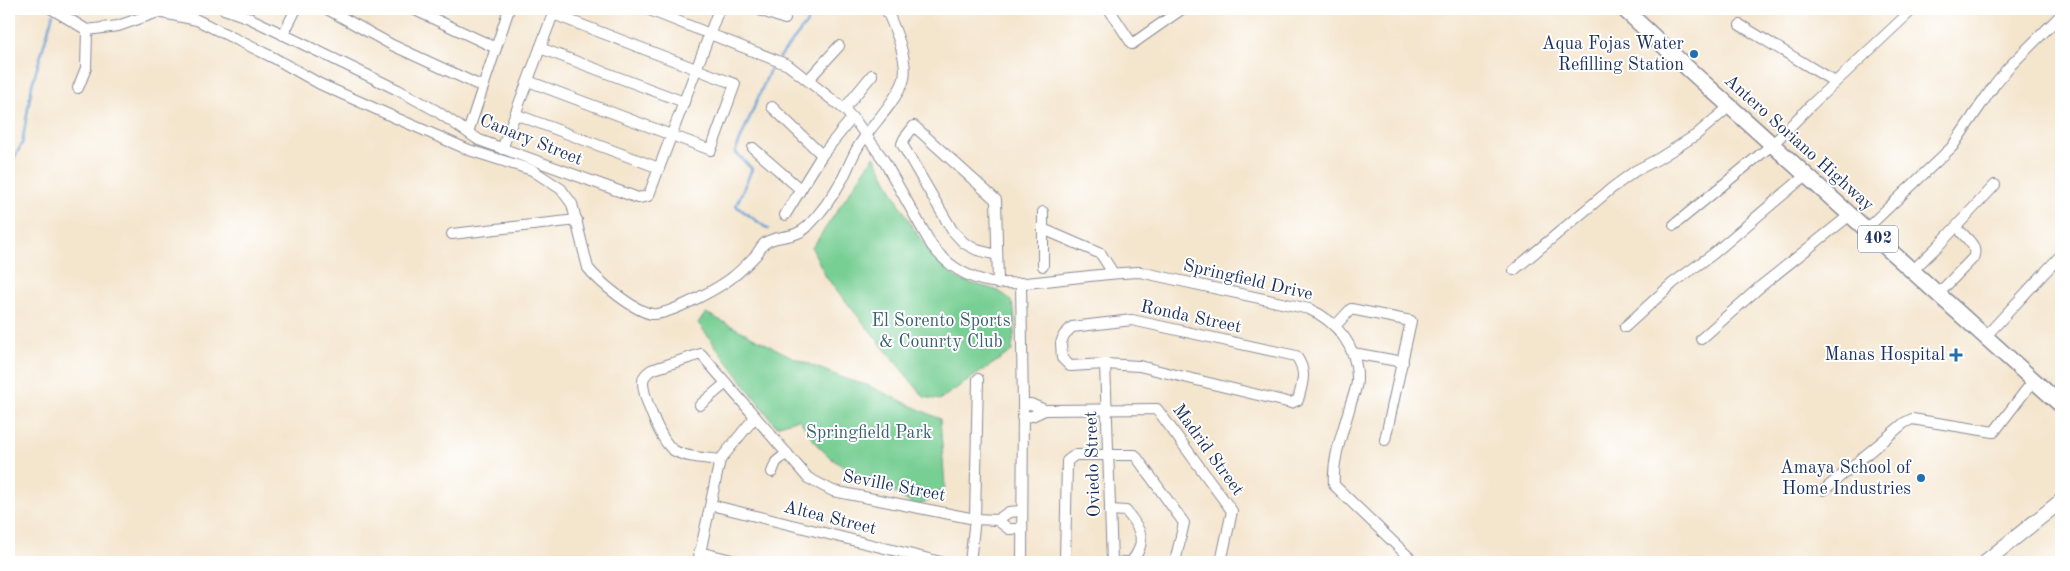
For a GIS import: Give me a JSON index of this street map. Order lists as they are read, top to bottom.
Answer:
{
  "streets": {
    "main road": ["Antero Soriano Highway", "402"],
    "street": [
      "Canary Street",
      "Springfield Drive",
      "Ronda Street",
      "Madrid Street",
      "Oviedo Street",
      "Seville Street",
      "Altea Street"
    ]
  },
  "crossings": [
    ["Canary Street", "Springfield Drive"],
    ["Ronda Street", "Oviedo Street"],
    ["Madrid Street", "Oviedo Street"]
  ],
  "parks": ["El Sorento Sports & Counrty Club", "Springfield Park"],
  "places": {
    "other": ["Aqua Fojas Water Refilling Station", "Amaya School of Home Industries"],
    "health": ["Manas Hospital"]
  }
}
